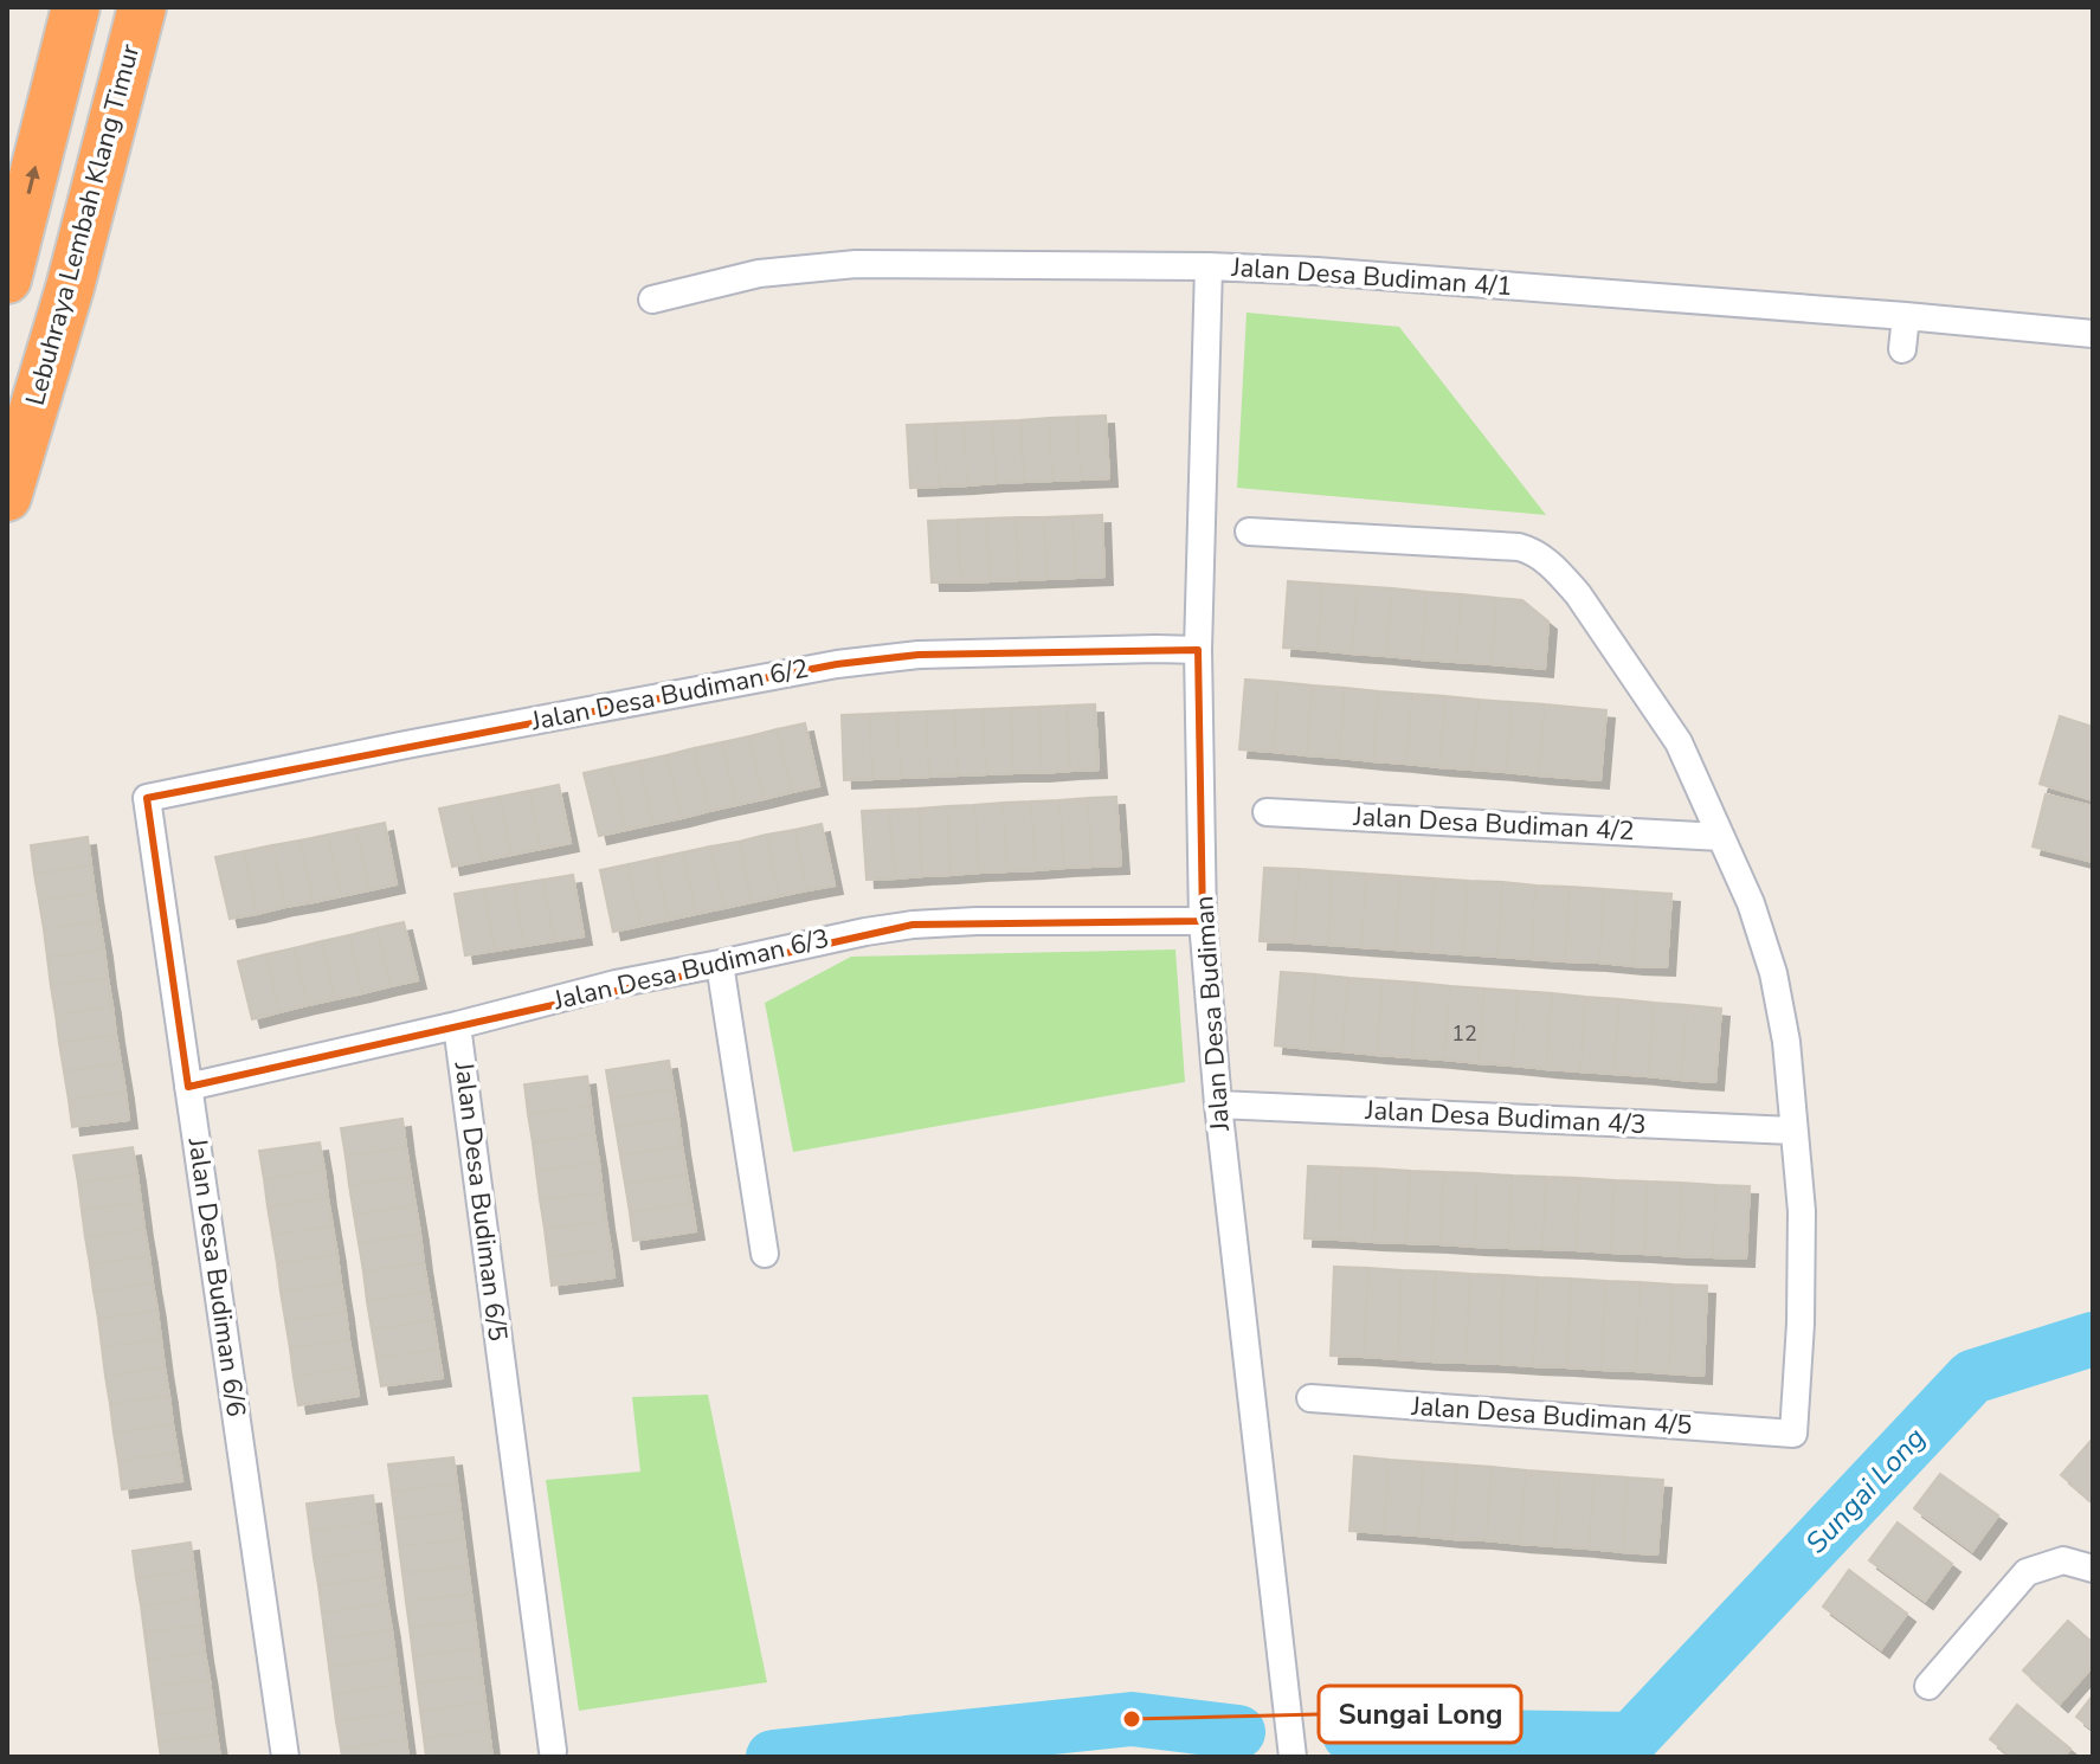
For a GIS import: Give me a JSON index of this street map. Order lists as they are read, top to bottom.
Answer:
{
  "streets": {
    "highway": ["Lebuhraya Lembah Klang Timur"],
    "street": [
      "Jalan Desa Budiman 4/1",
      "Jalan Desa Budiman 6/2",
      "Jalan Desa Budiman 4/2",
      "Jalan Desa Budiman 6/3",
      "Jalan Desa Budiman",
      "Jalan Desa Budiman 4/3",
      "Jalan Desa Budiman 6/5",
      "Jalan Desa Budiman 6/6",
      "Jalan Desa Budiman 4/5"
    ]
  },
  "crossings": [
    ["Jalan Desa Budiman 4/1", "Jalan Desa Budiman"],
    ["Jalan Desa Budiman 6/2", "Jalan Desa Budiman"],
    ["Jalan Desa Budiman 6/2", "Jalan Desa Budiman 6/6"],
    ["Jalan Desa Budiman 6/3", "Jalan Desa Budiman"],
    ["Jalan Desa Budiman 6/3", "Jalan Desa Budiman 6/5"],
    ["Jalan Desa Budiman 6/3", "Jalan Desa Budiman 6/6"],
    ["Jalan Desa Budiman", "Jalan Desa Budiman 4/3"],
    ["Jalan Desa Budiman 4/3", "Jalan Desa Budiman 4/5"]
  ],
  "water": ["Sungai Long"],
  "places": ["Sungai Long"],
  "house_numbers": ["12"]
}
